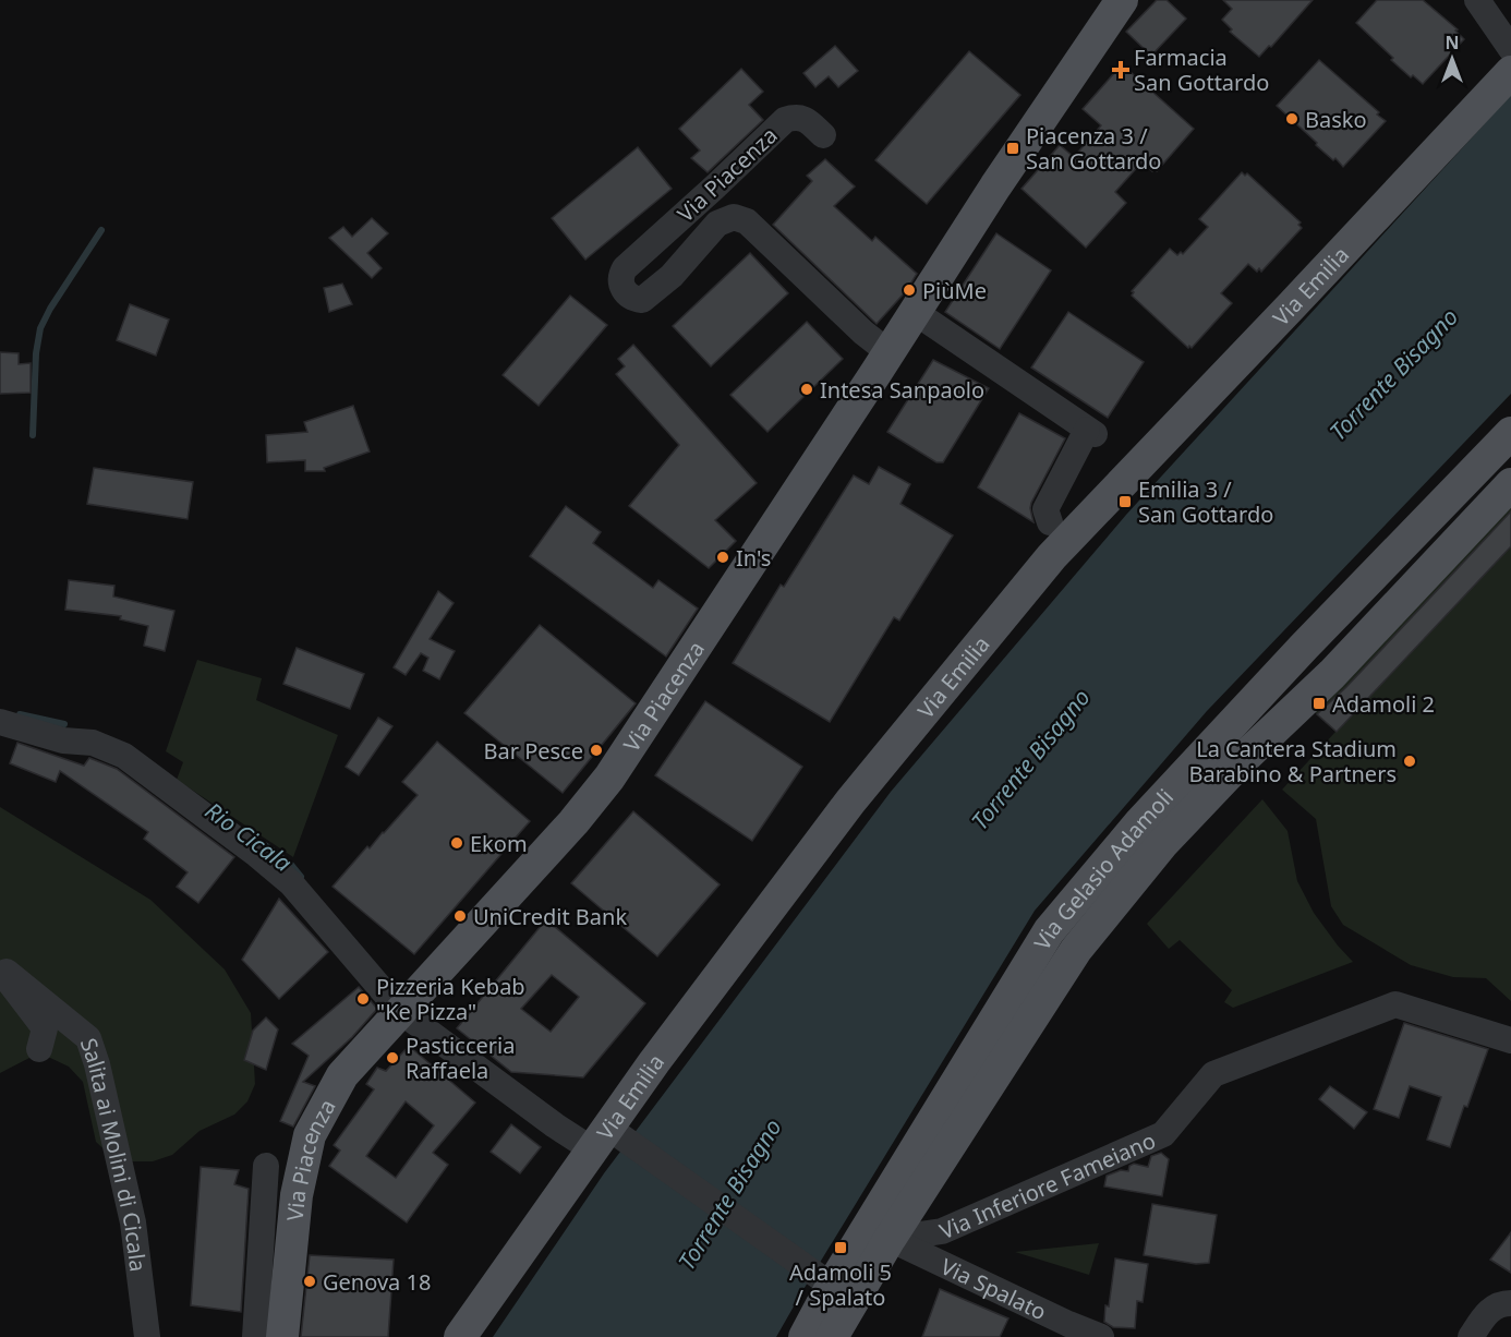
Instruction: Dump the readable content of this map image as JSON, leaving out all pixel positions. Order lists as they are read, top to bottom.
{
  "streets": {
    "main road": ["Via Piacenza", "Via Emilia", "Via Gelasio Adamoli"],
    "street": ["Salita ai Molini di Cicala", "Via Inferiore Fameiano", "Via Spalato"]
  },
  "crossings": [
    ["Via Gelasio Adamoli", "Via Inferiore Fameiano"],
    ["Via Gelasio Adamoli", "Via Spalato"],
    ["Via Inferiore Fameiano", "Via Spalato"]
  ],
  "water": ["Torrente Bisagno", "Rio Cicala"],
  "places": {
    "health": ["Farmacia San Gottardo"],
    "other": [
      "Basko",
      "PiùMe",
      "Intesa Sanpaolo",
      "In's",
      "Bar Pesce",
      "La Cantera Stadium Barabino & Partners",
      "Ekom",
      "UniCredit Bank",
      "Pizzeria Kebab \"Ke Pizza\"",
      "Pasticceria Raffaela",
      "Genova 18"
    ],
    "transit": [
      "Piacenza 3 / San Gottardo",
      "Emilia 3 / San Gottardo",
      "Adamoli 2",
      "Adamoli 5 / Spalato"
    ]
  },
  "north": "top"
}
